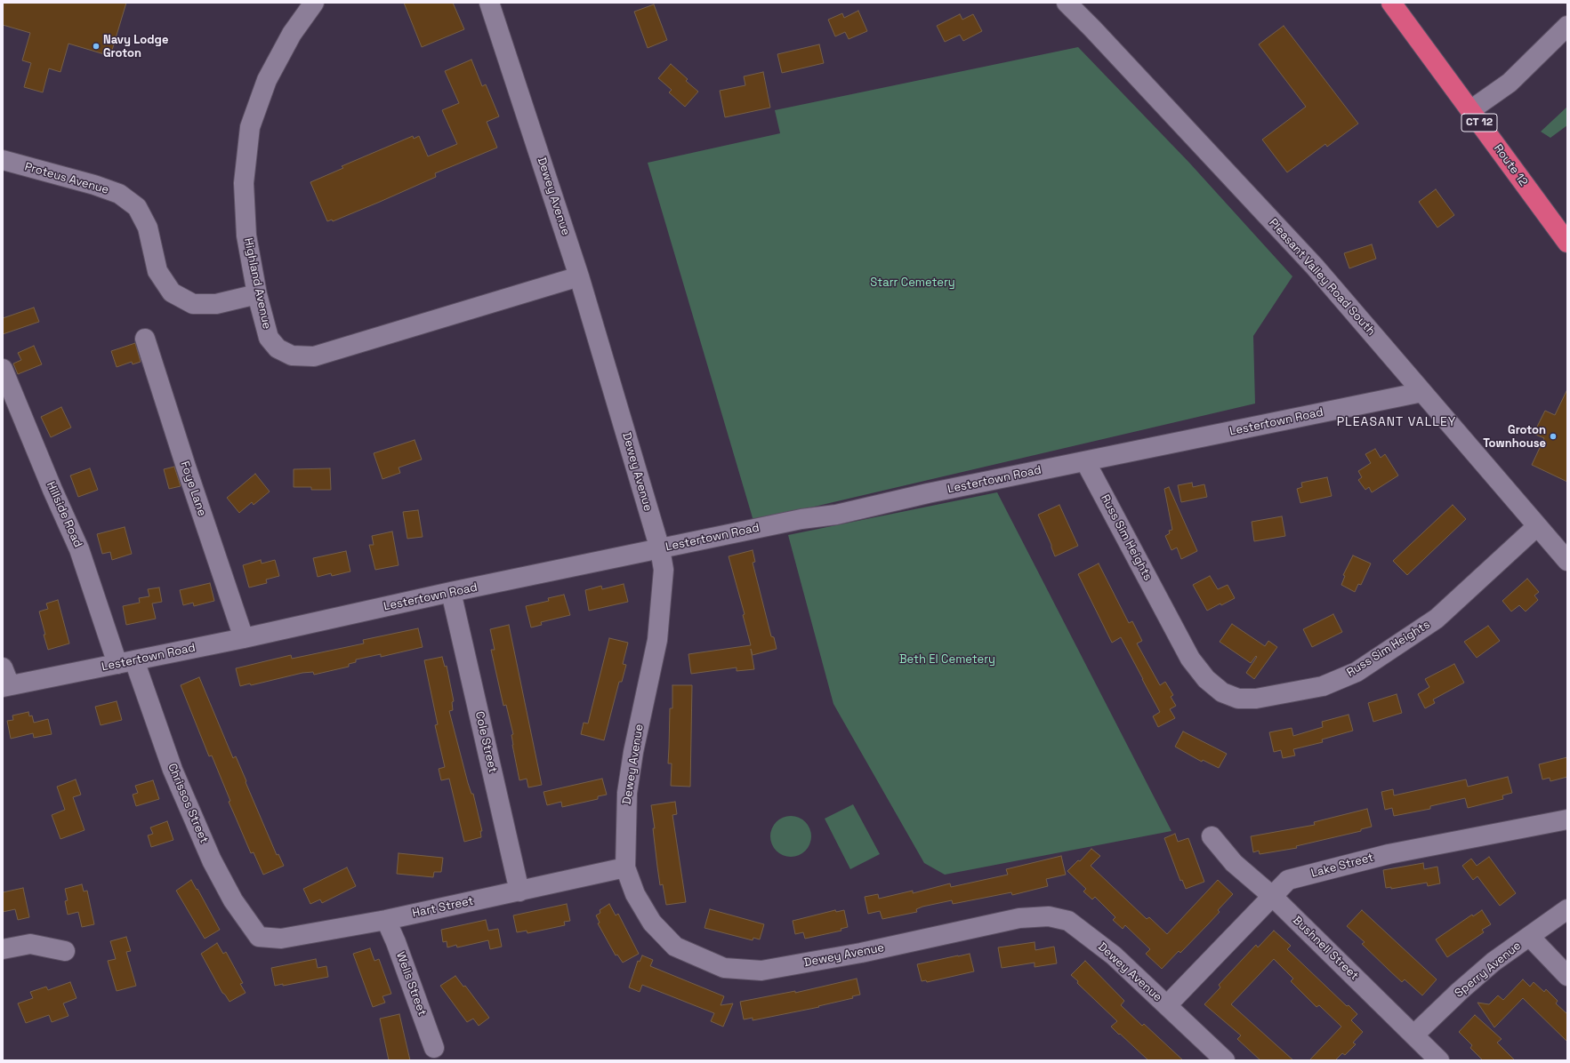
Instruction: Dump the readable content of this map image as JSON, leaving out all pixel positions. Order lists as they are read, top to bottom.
{
  "streets": {
    "highway": ["CT 12", "Route 12"],
    "street": [
      "Proteus Avenue",
      "Dewey Avenue",
      "Pleasant Valley Road South",
      "Highland Avenue",
      "Lestertown Road",
      "Foye Lane",
      "Hillside Road",
      "Russ Sim Heights",
      "Cole Street",
      "Chrissos Street",
      "Lake Street",
      "Hart Street",
      "Bushnell Street",
      "Sperry Avenue",
      "Wells Street"
    ]
  },
  "crossings": [
    ["Proteus Avenue", "Highland Avenue"],
    ["Dewey Avenue", "Highland Avenue"],
    ["Dewey Avenue", "Lestertown Road"],
    ["Dewey Avenue", "Lake Street"],
    ["Dewey Avenue", "Hart Street"],
    ["Pleasant Valley Road South", "Lestertown Road"],
    ["Pleasant Valley Road South", "Russ Sim Heights"],
    ["Lestertown Road", "Foye Lane"],
    ["Lestertown Road", "Hillside Road"],
    ["Lestertown Road", "Russ Sim Heights"],
    ["Lestertown Road", "Cole Street"],
    ["Lestertown Road", "Chrissos Street"],
    ["Hillside Road", "Chrissos Street"],
    ["Cole Street", "Hart Street"],
    ["Chrissos Street", "Hart Street"],
    ["Lake Street", "Bushnell Street"],
    ["Hart Street", "Wells Street"],
    ["Bushnell Street", "Sperry Avenue"]
  ],
  "districts": ["PLEASANT VALLEY"],
  "parks": ["Starr Cemetery", "Beth El Cemetery"],
  "places": ["Navy Lodge Groton", "Groton Townhouse"]
}
